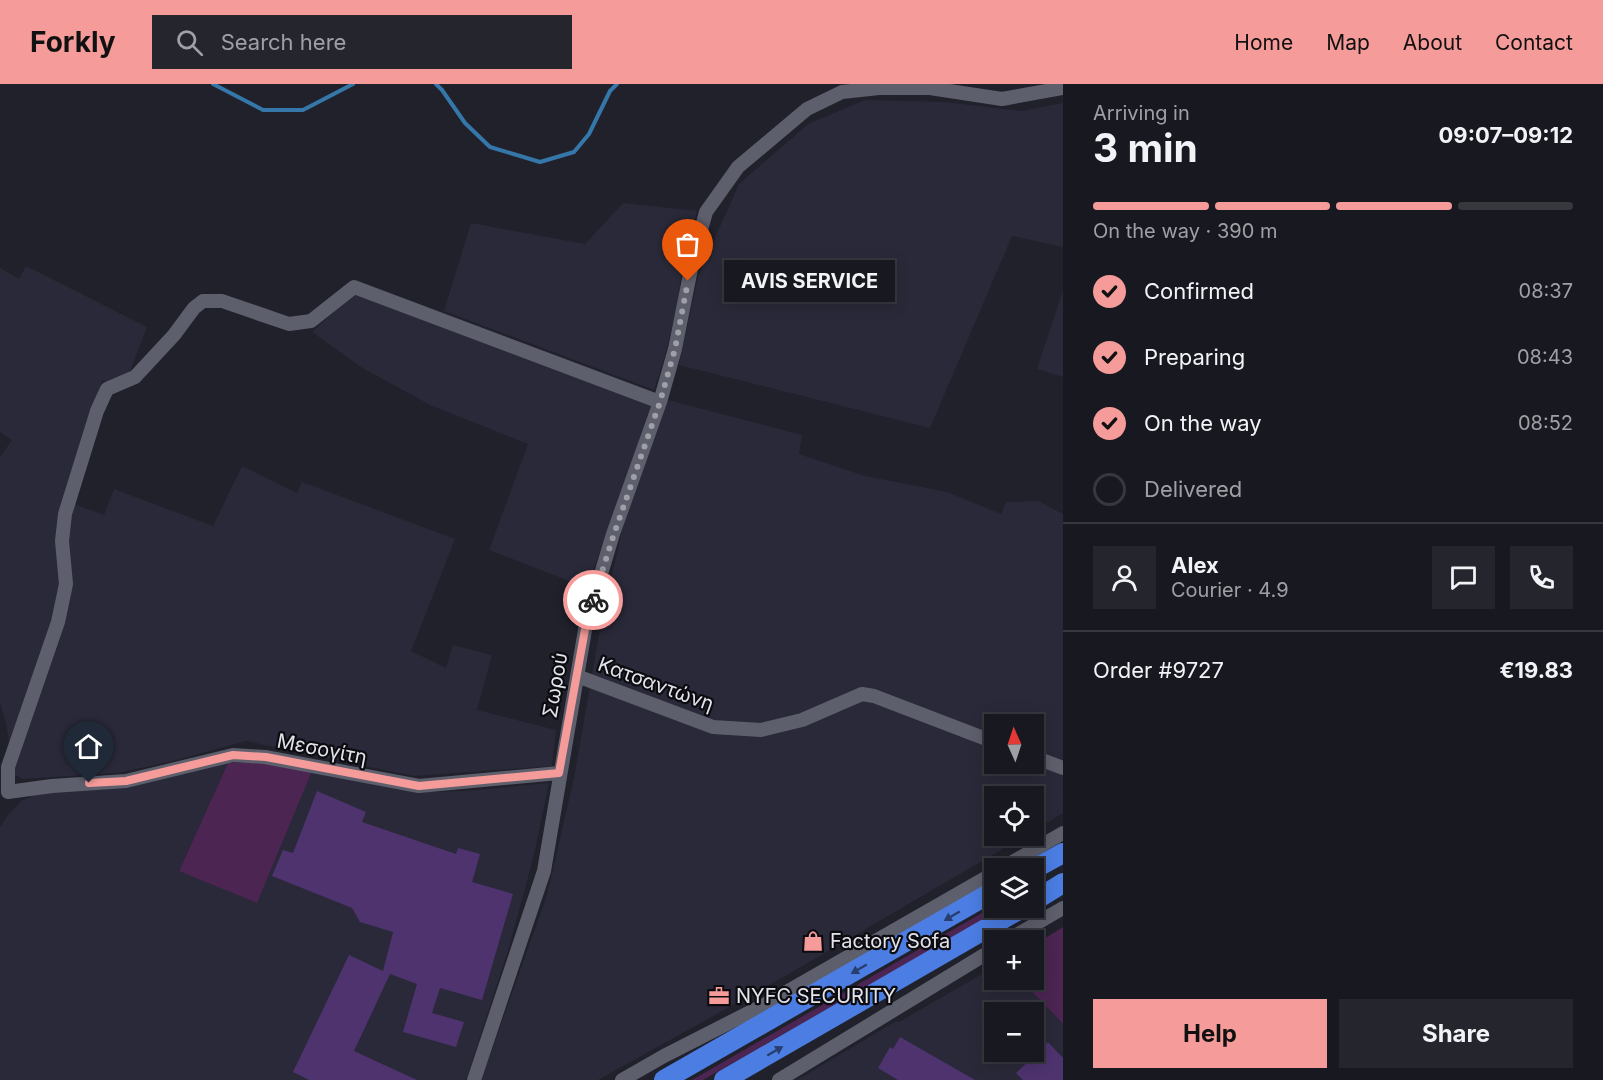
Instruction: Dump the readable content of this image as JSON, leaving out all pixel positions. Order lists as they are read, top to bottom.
{
  "streets": {
    "street": ["Κατσαντώνη", "Σωρού", "Μεσογίτη"]
  },
  "crossings": [
    ["Κατσαντώνη", "Σωρού"],
    ["Σωρού", "Μεσογίτη"]
  ],
  "places": {
    "other": ["AVIS SERVICE"],
    "shop": ["Factory Sofa"],
    "office": ["NYFC SECURITY"]
  },
  "north": "top",
  "page": {
    "header": "Forkly",
    "search": "Search here",
    "nav": [
      "Home",
      "Map",
      "About",
      "Contact"
    ],
    "heading": ["3 min", "Arriving in", "09:07–09:12"],
    "panel": [
      "Alex",
      "Courier · 4.9",
      "Order #9727",
      "€19.83"
    ],
    "bar": "On the way · 390 m",
    "list": [
      ["Confirmed", "08:37"],
      ["Preparing", "08:43"],
      ["On the way", "08:52"],
      "Delivered"
    ],
    "bubble": "AVIS SERVICE",
    "map_buttons": ["+", "−"],
    "buttons": ["Help", "Share"]
  }
}
